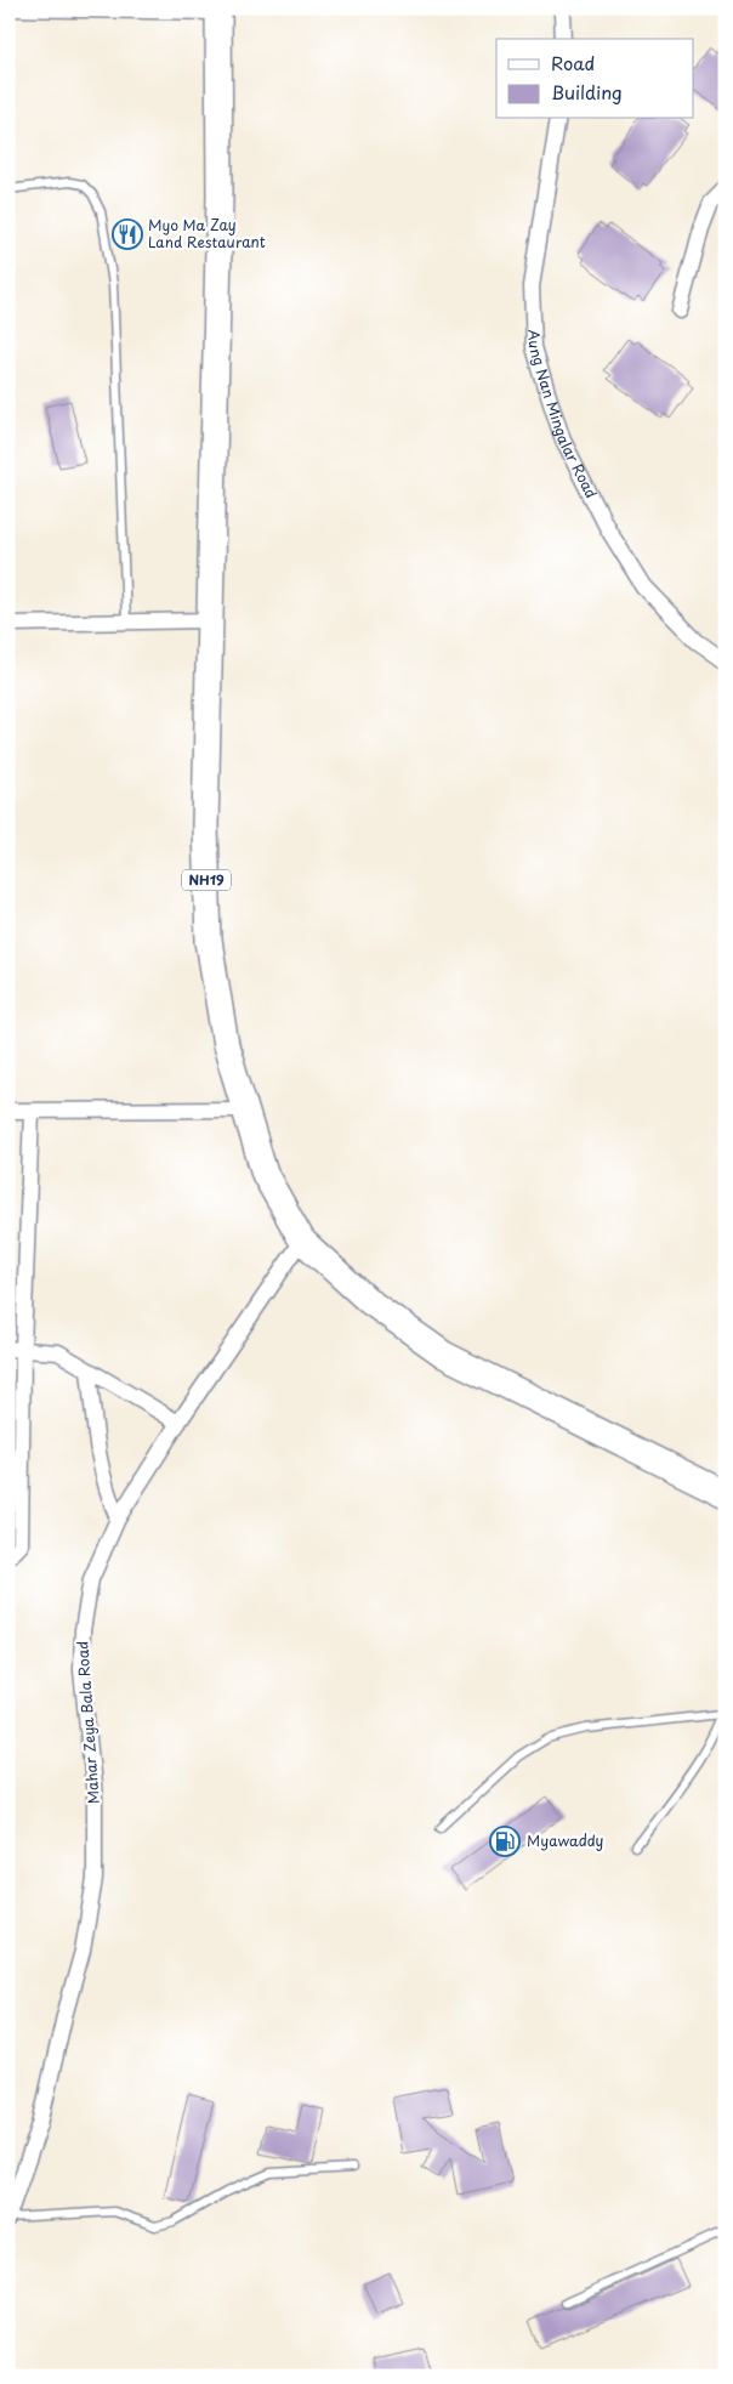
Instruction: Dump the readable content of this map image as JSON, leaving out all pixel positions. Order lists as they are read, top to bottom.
{
  "streets": {
    "highway": ["NH19"],
    "street": ["Aung Nan Mingalar Road", "Mahar Zeya Bala Road"]
  },
  "crossings": [
    ["NH19", "Mahar Zeya Bala Road"]
  ],
  "places": {
    "restaurant": ["Myo Ma Zay Land Restaurant"],
    "fuel station": ["Myawaddy"]
  },
  "legend": ["Road", "Building"]
}
